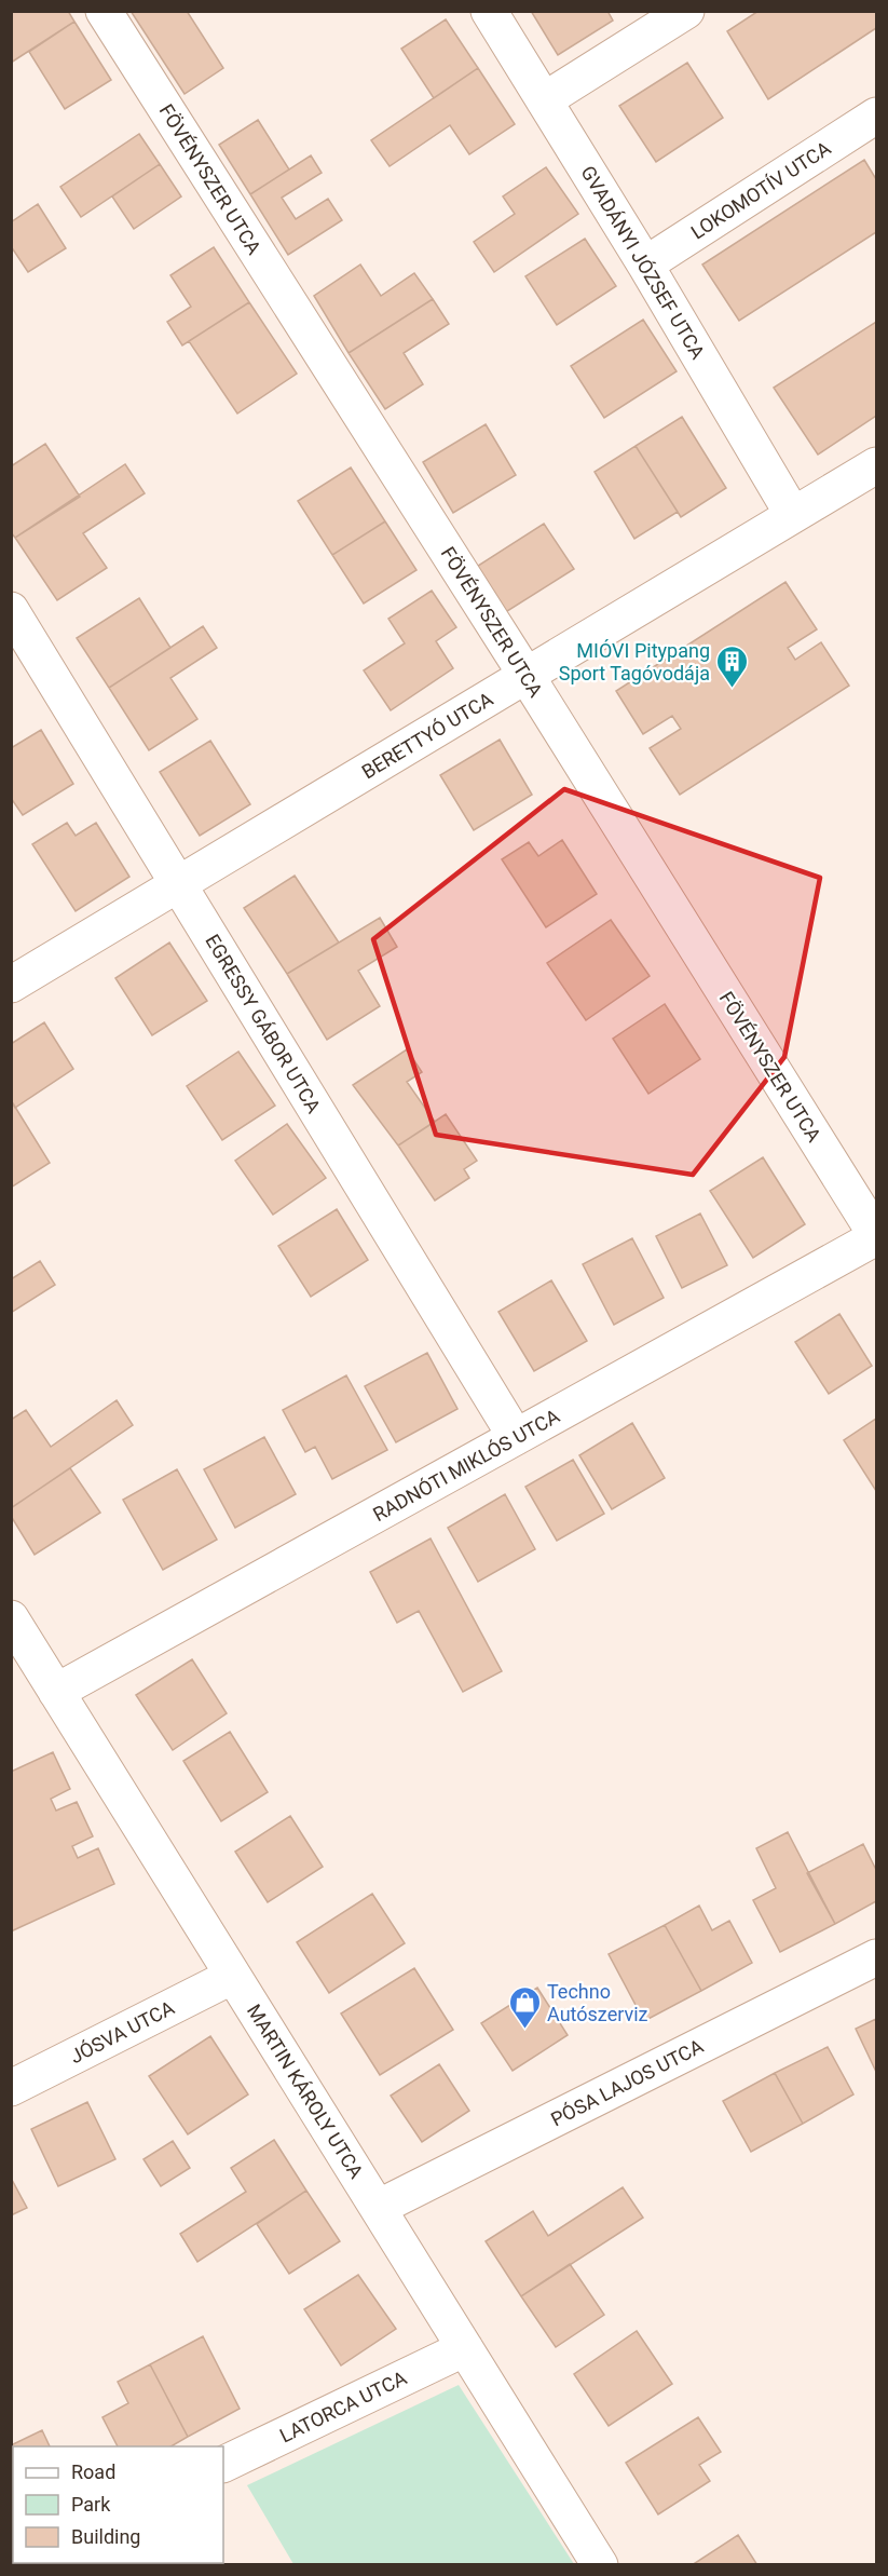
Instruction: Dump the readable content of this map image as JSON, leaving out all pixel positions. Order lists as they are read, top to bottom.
{
  "streets": {
    "street": [
      "FÖVÉNYSZER UTCA",
      "LOKOMOTÍV UTCA",
      "GVADÁNYI JÓZSEF UTCA",
      "BERETTYÓ UTCA",
      "EGRESSY GÁBOR UTCA",
      "RADNÓTI MIKLÓS UTCA",
      "JÓSVA UTCA",
      "PÓSA LAJOS UTCA",
      "MARTIN KÁROLY UTCA",
      "LATORCA UTCA"
    ]
  },
  "crossings": [
    ["FÖVÉNYSZER UTCA", "BERETTYÓ UTCA"],
    ["FÖVÉNYSZER UTCA", "RADNÓTI MIKLÓS UTCA"],
    ["LOKOMOTÍV UTCA", "GVADÁNYI JÓZSEF UTCA"],
    ["GVADÁNYI JÓZSEF UTCA", "BERETTYÓ UTCA"],
    ["BERETTYÓ UTCA", "EGRESSY GÁBOR UTCA"],
    ["EGRESSY GÁBOR UTCA", "RADNÓTI MIKLÓS UTCA"],
    ["RADNÓTI MIKLÓS UTCA", "MARTIN KÁROLY UTCA"],
    ["JÓSVA UTCA", "MARTIN KÁROLY UTCA"],
    ["PÓSA LAJOS UTCA", "MARTIN KÁROLY UTCA"],
    ["MARTIN KÁROLY UTCA", "LATORCA UTCA"]
  ],
  "places": {
    "building": ["MIÓVI Pitypang Sport Tagóvodája"],
    "shop": ["Techno Autószerviz"]
  },
  "legend": ["Road", "Park", "Building"]
}
